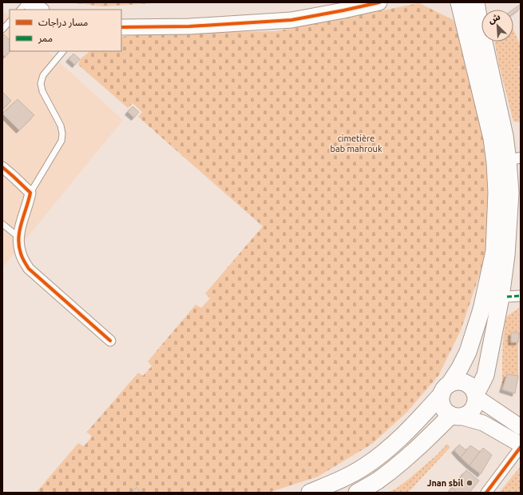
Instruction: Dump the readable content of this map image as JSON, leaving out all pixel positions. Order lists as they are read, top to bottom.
{
  "parks": ["cimetière bab mahrouk"],
  "places": ["Jnan sbil"],
  "legend": ["مسار دراجات", "ممر"],
  "north": "top left"
}
